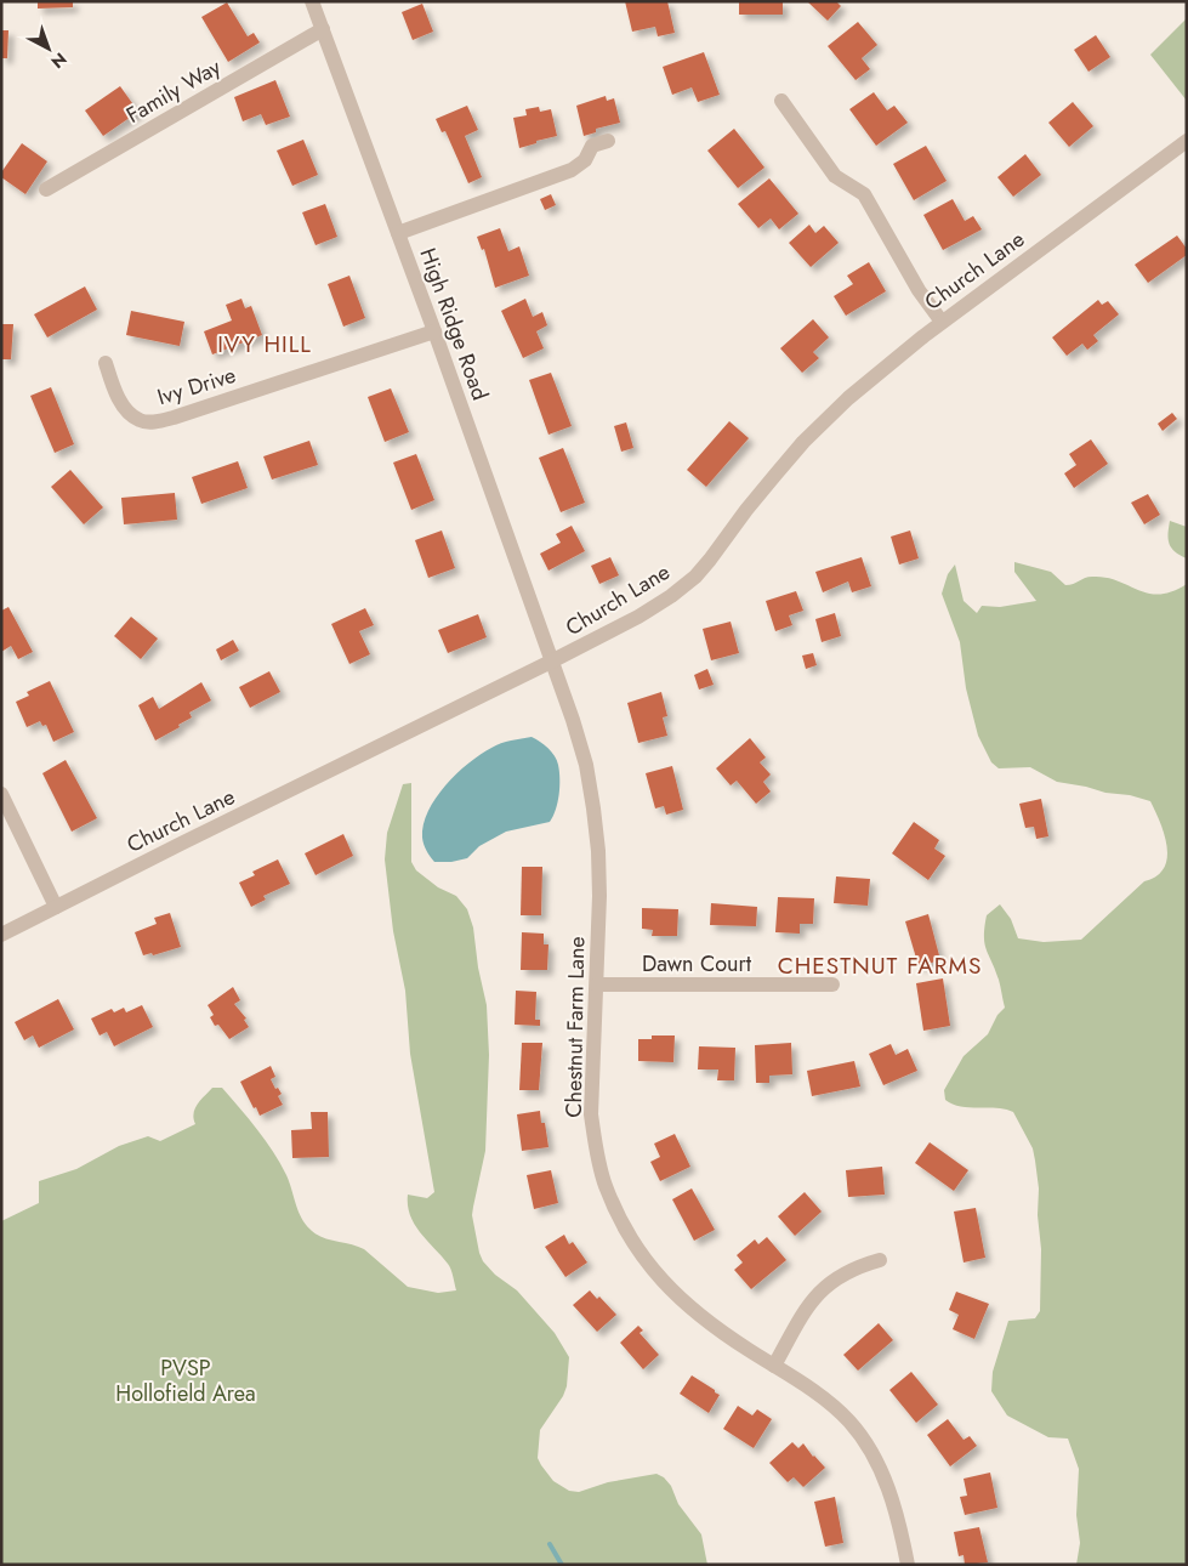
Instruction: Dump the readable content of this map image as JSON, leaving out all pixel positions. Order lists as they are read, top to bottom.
{
  "streets": {
    "street": [
      "Family Way",
      "Church Lane",
      "High Ridge Road",
      "Ivy Drive",
      "Dawn Court",
      "Chestnut Farm Lane"
    ]
  },
  "crossings": [
    ["Family Way", "High Ridge Road"],
    ["Church Lane", "High Ridge Road"],
    ["Church Lane", "Chestnut Farm Lane"],
    ["High Ridge Road", "Ivy Drive"],
    ["High Ridge Road", "Chestnut Farm Lane"],
    ["Dawn Court", "Chestnut Farm Lane"]
  ],
  "districts": ["IVY HILL", "CHESTNUT FARMS"],
  "parks": ["PVSP Hollofield Area"],
  "north": "bottom right"
}
